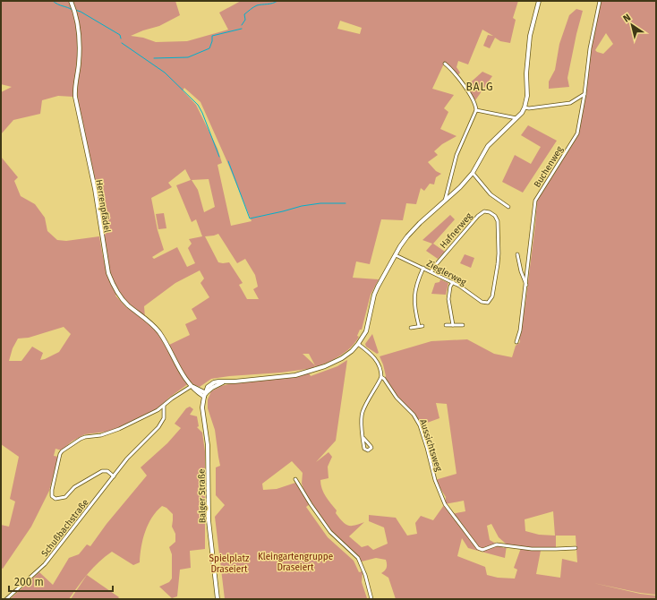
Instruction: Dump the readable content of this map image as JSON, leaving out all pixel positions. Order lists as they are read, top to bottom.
{
  "streets": {
    "street": [
      "Buchenweg",
      "Herrenpfädel",
      "Hafnerweg",
      "Zieglerweg",
      "Aussichtsweg",
      "Balger Straße",
      "Schußbachstraße"
    ]
  },
  "crossings": [
    ["Herrenpfädel", "Balger Straße"],
    ["Hafnerweg", "Zieglerweg"]
  ],
  "districts": ["BALG"],
  "parks": ["Kleingartengruppe Draseiert", "Spielplatz Draseiert"],
  "scale_bar": "200 m",
  "north": "top left"
}
